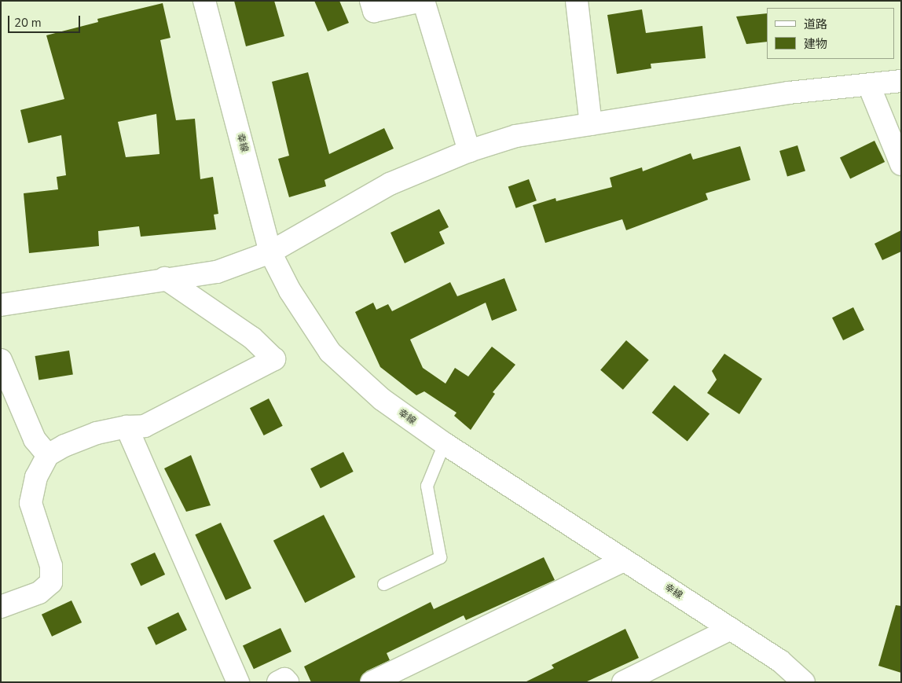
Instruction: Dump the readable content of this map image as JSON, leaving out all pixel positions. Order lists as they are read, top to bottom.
{
  "streets": {
    "street": ["幸線"]
  },
  "legend": ["道路", "建物"],
  "scale_bar": "20 m"
}
